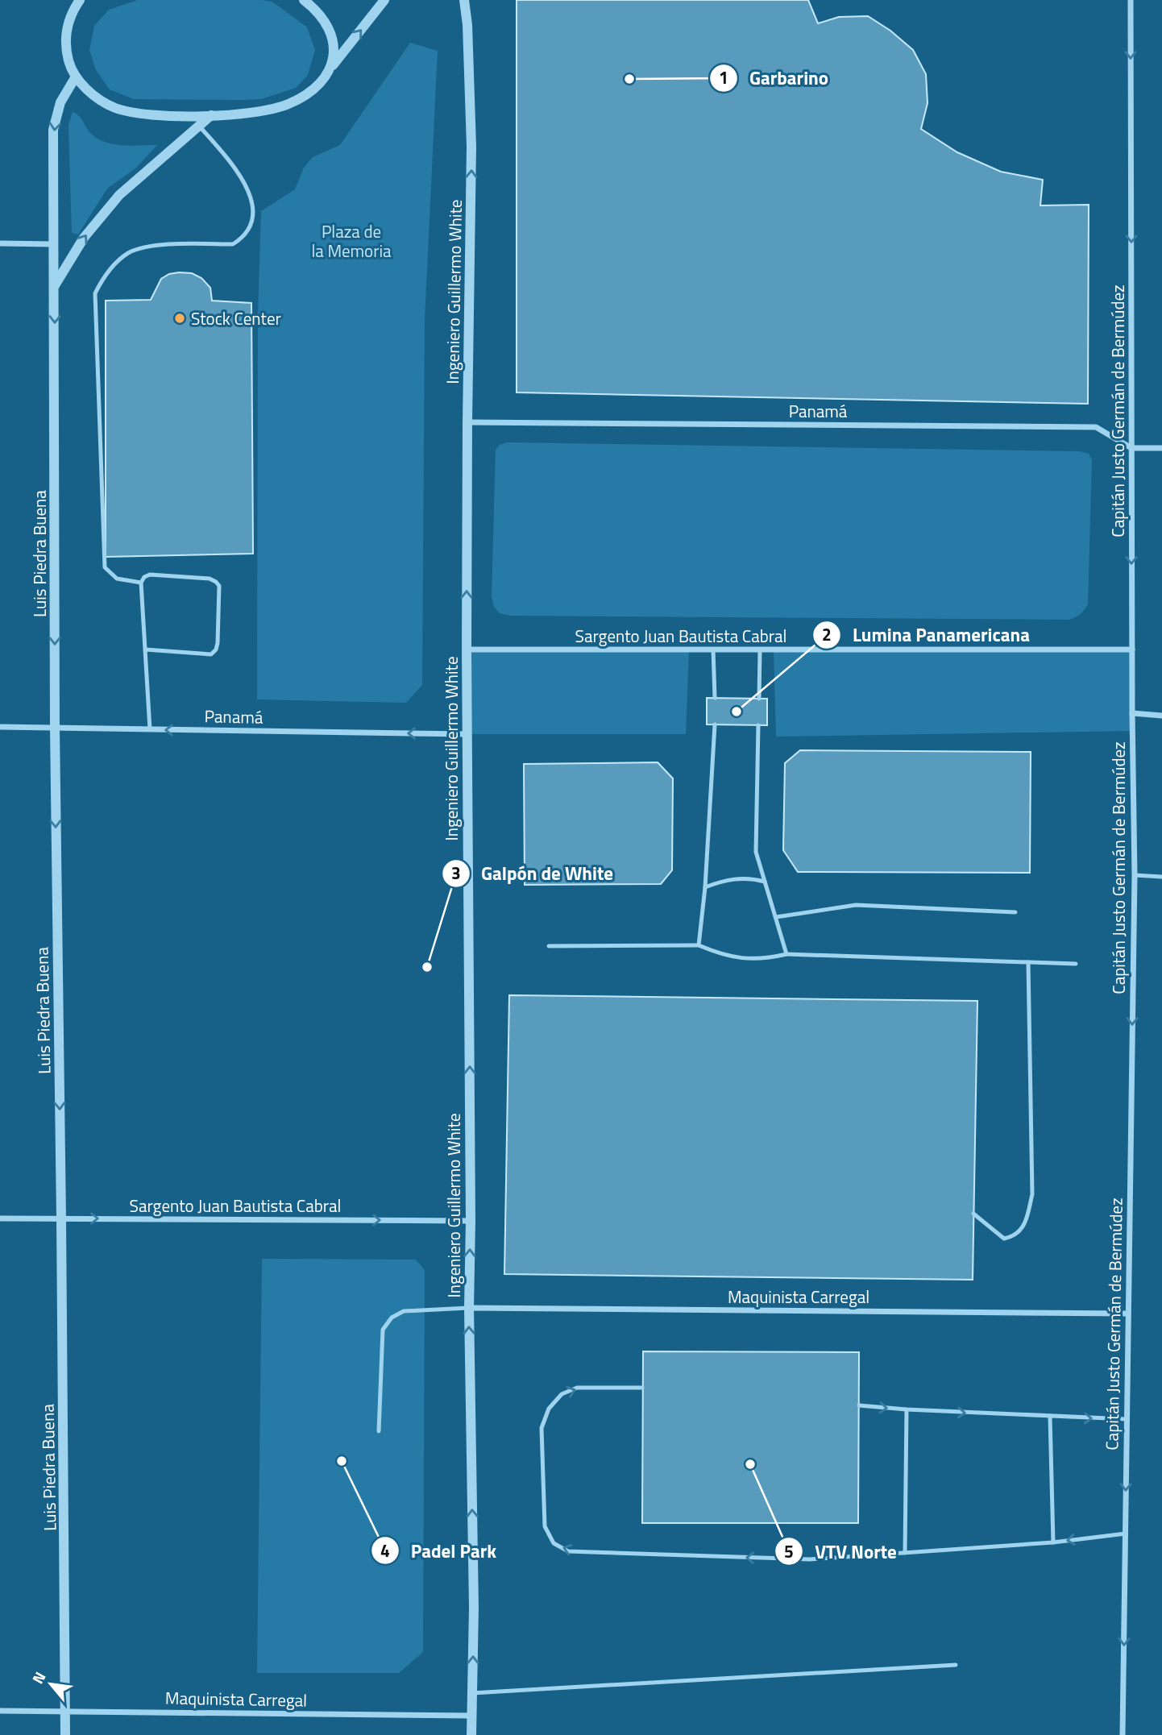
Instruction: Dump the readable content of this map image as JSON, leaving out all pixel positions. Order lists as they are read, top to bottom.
{
  "streets": {
    "street": [
      "Ingeniero Guillermo White",
      "Panamá",
      "Capitán Justo Germán de Bermúdez",
      "Luis Piedra Buena",
      "Sargento Juan Bautista Cabral",
      "Maquinista Carregal"
    ]
  },
  "crossings": [
    ["Ingeniero Guillermo White", "Panamá"],
    ["Ingeniero Guillermo White", "Sargento Juan Bautista Cabral"],
    ["Ingeniero Guillermo White", "Maquinista Carregal"],
    ["Panamá", "Capitán Justo Germán de Bermúdez"],
    ["Panamá", "Luis Piedra Buena"],
    ["Capitán Justo Germán de Bermúdez", "Sargento Juan Bautista Cabral"],
    ["Capitán Justo Germán de Bermúdez", "Maquinista Carregal"],
    ["Luis Piedra Buena", "Sargento Juan Bautista Cabral"],
    ["Luis Piedra Buena", "Maquinista Carregal"]
  ],
  "one_way": [
    "Ingeniero Guillermo White",
    "Capitán Justo Germán de Bermúdez",
    "Luis Piedra Buena",
    "Sargento Juan Bautista Cabral"
  ],
  "parks": ["Plaza de la Memoria"],
  "places": [
    "Garbarino",
    "Stock Center",
    "Lumina Panamericana",
    "Galpón de White",
    "Padel Park",
    "VTV Norte"
  ],
  "north": "top left"
}
